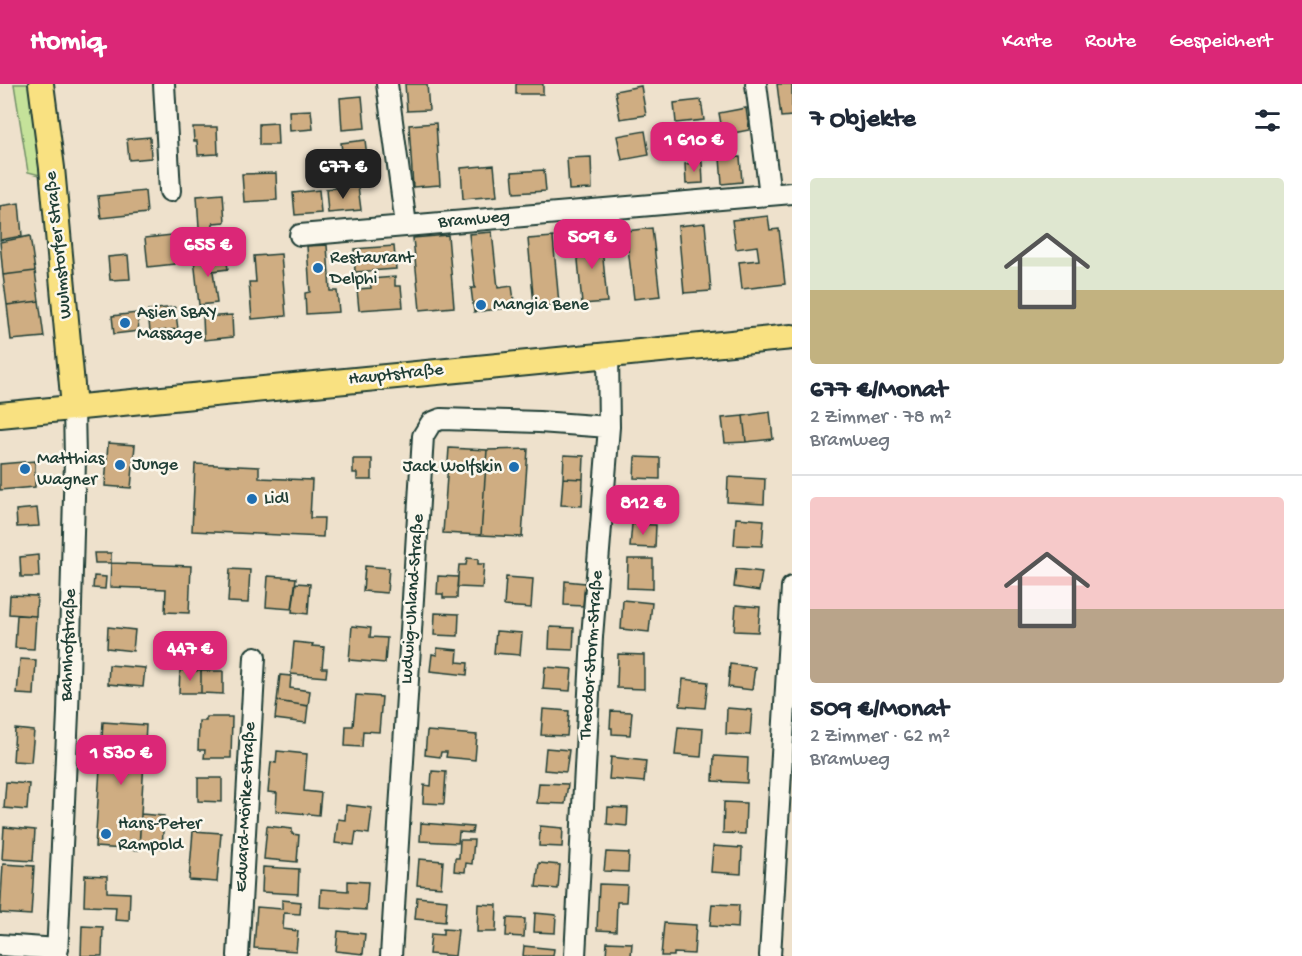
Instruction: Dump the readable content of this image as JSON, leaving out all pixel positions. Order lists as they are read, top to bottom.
{
  "streets": {
    "main road": ["Wulmstorfer Straße", "Hauptstraße"],
    "street": [
      "Bramweg",
      "Ludwig-Uhland-Straße",
      "Bahnhofstraße",
      "Theodor-Storm-Straße",
      "Eduard-Mörike-Straße"
    ]
  },
  "crossings": [
    ["Wulmstorfer Straße", "Hauptstraße"],
    ["Wulmstorfer Straße", "Bahnhofstraße"],
    ["Hauptstraße", "Bahnhofstraße"],
    ["Hauptstraße", "Theodor-Storm-Straße"],
    ["Ludwig-Uhland-Straße", "Theodor-Storm-Straße"]
  ],
  "places": [
    "Restaurant Delphi",
    "Mangia Bene",
    "Asien SBAY Massage",
    "Junge",
    "Jack Wolfskin",
    "Matthias Wagner",
    "Lidl",
    "Hans-Peter Rampold"
  ],
  "page": {
    "header": "Homiq",
    "nav": ["Karte", "Route", "Gespeichert"],
    "heading": "7 Objekte",
    "price": [
      "1 610 €",
      "677 €",
      "509 €",
      "655 €",
      "812 €",
      "447 €",
      "1 530 €"
    ],
    "list": [
      {
        "name": "677 €/Monat",
        "note": "2 Zimmer · 78 m² · Bramweg"
      },
      {
        "name": "509 €/Monat",
        "note": "2 Zimmer · 62 m² · Bramweg"
      }
    ]
  }
}
